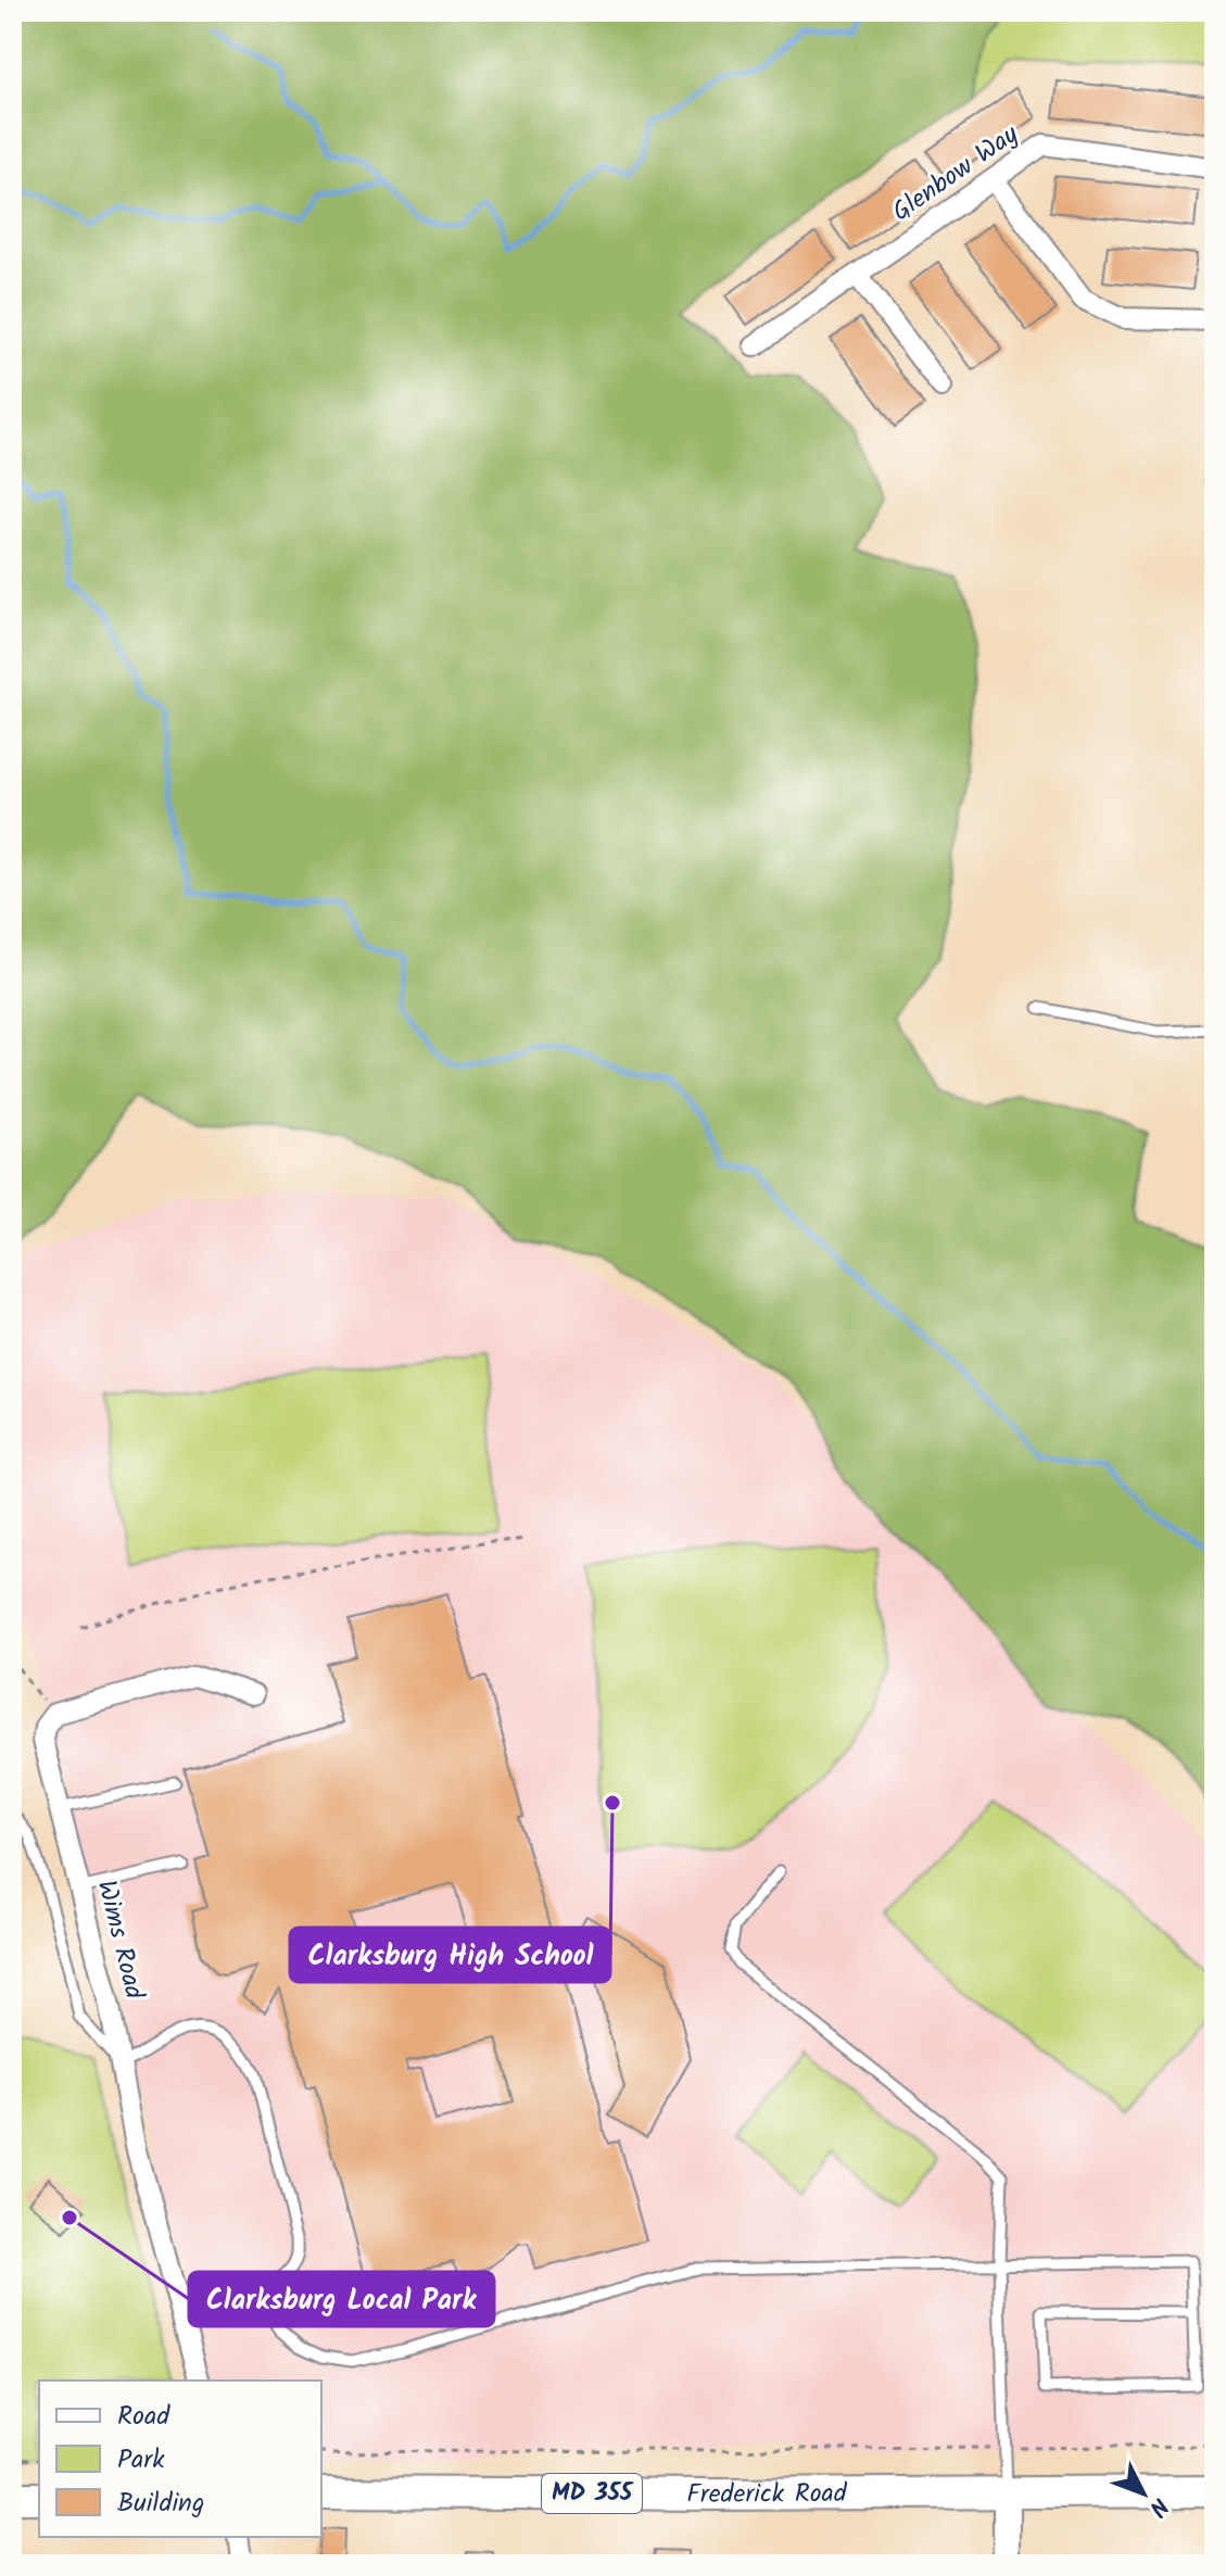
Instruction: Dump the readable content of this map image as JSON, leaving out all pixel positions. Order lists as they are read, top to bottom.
{
  "streets": {
    "main road": ["MD 355", "Frederick Road"],
    "street": ["Glenbow Way", "Wims Road"]
  },
  "places": ["Clarksburg High School", "Clarksburg Local Park"],
  "legend": ["Road", "Park", "Building"],
  "north": "bottom right"
}
